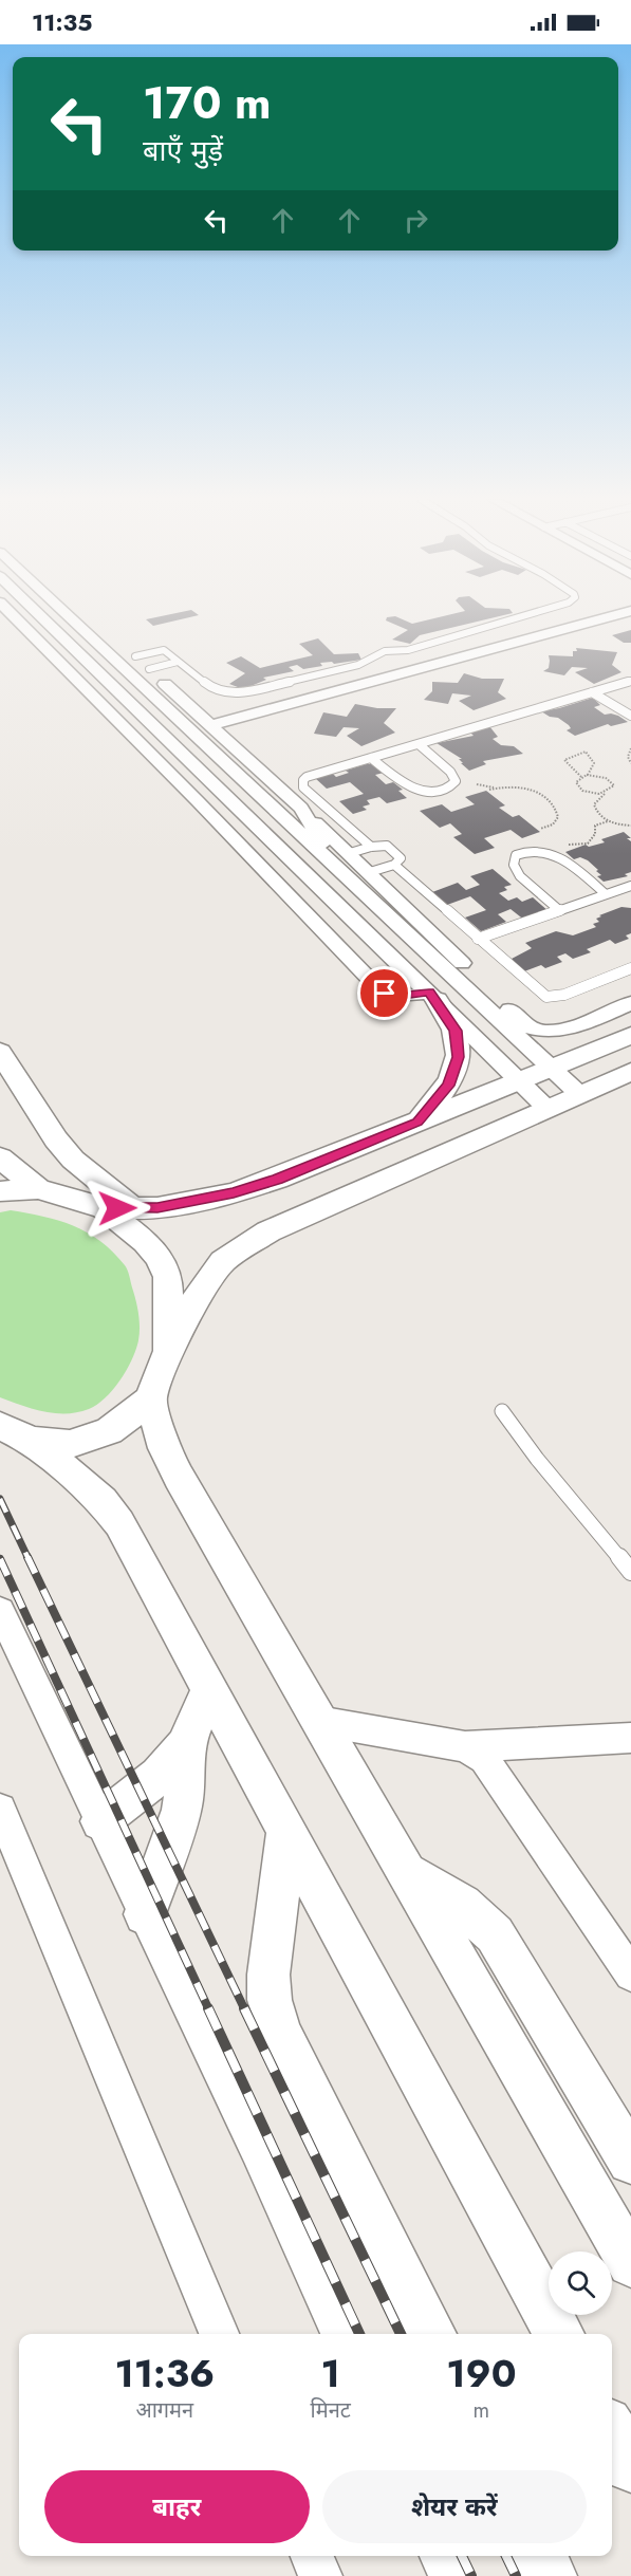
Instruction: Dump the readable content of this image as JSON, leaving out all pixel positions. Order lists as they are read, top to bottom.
{
  "page": {
    "status": "11:35",
    "turn": ["170 m", "बाएँ मुड़ें"],
    "eta": [
      "11:36",
      "आगमन",
      "1",
      "मिनट",
      "190",
      "m"
    ],
    "buttons": ["बाहर", "शेयर करें"]
  }
}
